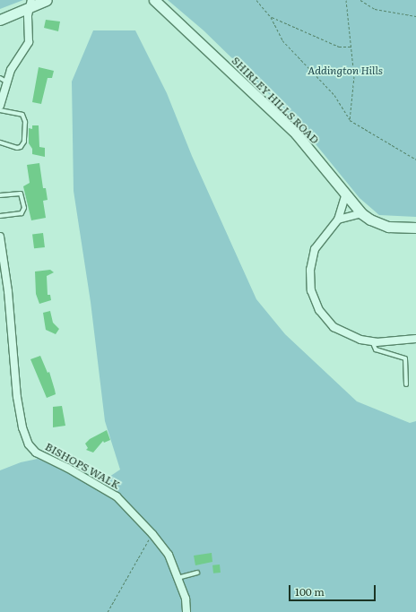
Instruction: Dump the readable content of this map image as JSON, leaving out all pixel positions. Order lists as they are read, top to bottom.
{
  "streets": {
    "street": ["SHIRLEY HILLS ROAD", "BISHOPS WALK"]
  },
  "parks": ["Addington Hills"],
  "scale_bar": "100 m"
}
